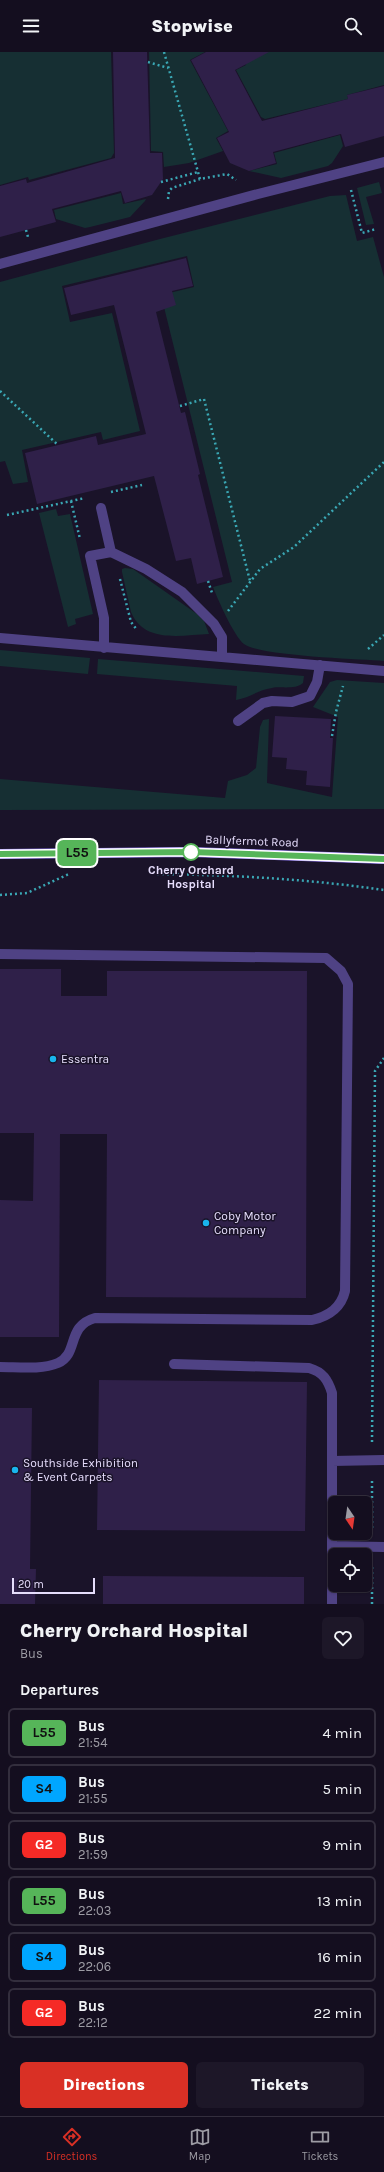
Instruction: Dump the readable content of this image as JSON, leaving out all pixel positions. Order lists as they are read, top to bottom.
{
  "streets": {
    "main road": ["Ballyfermot Road"]
  },
  "places": [
    "Cherry Orchard Hospital",
    "Essentra",
    "Coby Motor Company",
    "Southside Exhibition & Event Carpets"
  ],
  "lines": ["bus line L55"],
  "scale_bar": "20 m",
  "north": "bottom",
  "page": {
    "header": "Stopwise",
    "on_map": "L55",
    "scale": "20 m",
    "heading": [
      ["Cherry Orchard Hospital", "Bus"],
      "Departures"
    ],
    "list": [
      {
        "mark": "L55",
        "name": "Bus",
        "note": "21:54",
        "value": "4 min"
      },
      {
        "mark": "S4",
        "name": "Bus",
        "note": "21:55",
        "value": "5 min"
      },
      {
        "mark": "G2",
        "name": "Bus",
        "note": "21:59",
        "value": "9 min"
      },
      {
        "mark": "L55",
        "name": "Bus",
        "note": "22:03",
        "value": "13 min"
      },
      {
        "mark": "S4",
        "name": "Bus",
        "note": "22:06",
        "value": "16 min"
      },
      {
        "mark": "G2",
        "name": "Bus",
        "note": "22:12",
        "value": "22 min"
      }
    ],
    "buttons": ["Directions", "Tickets"],
    "tabs": ["Directions", "Map", "Tickets"]
  }
}
